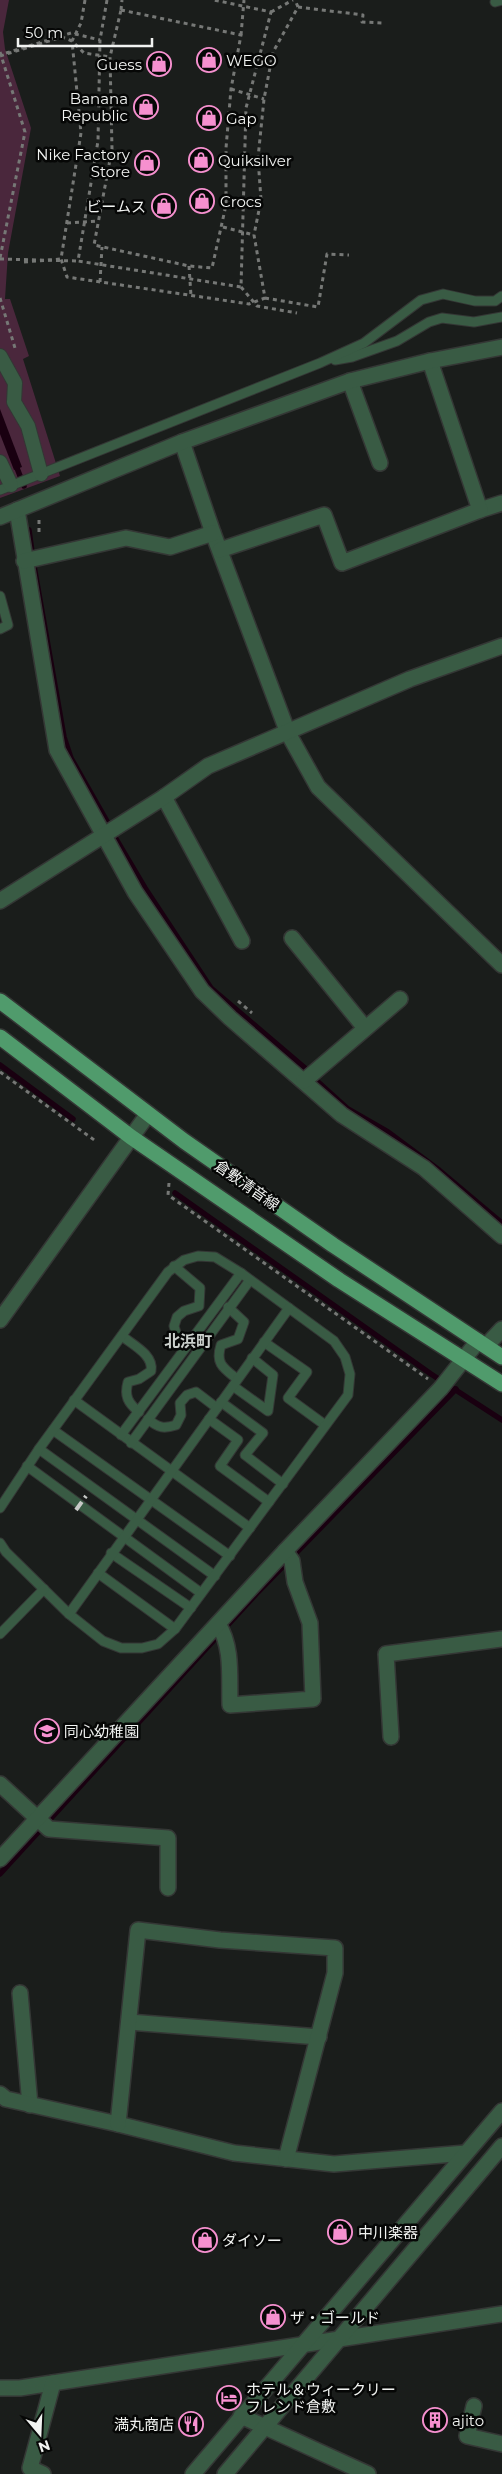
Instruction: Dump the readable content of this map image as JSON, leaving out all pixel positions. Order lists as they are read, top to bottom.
{
  "streets": {
    "main road": ["倉敷清音線"]
  },
  "districts": ["北浜町"],
  "places": {
    "shop": [
      "WEGO",
      "Guess",
      "Banana Republic",
      "Gap",
      "Quiksilver",
      "Nike Factory Store",
      "Crocs",
      "ビームス",
      "中川楽器",
      "ダイソー",
      "ザ・ゴールド"
    ],
    "school or university": ["同心幼稚園"],
    "hotel": ["ホテル＆ウィークリー フレンド倉敷"],
    "building": ["ajito"],
    "restaurant": ["満丸商店"]
  },
  "scale_bar": "50 m",
  "north": "bottom"
}
